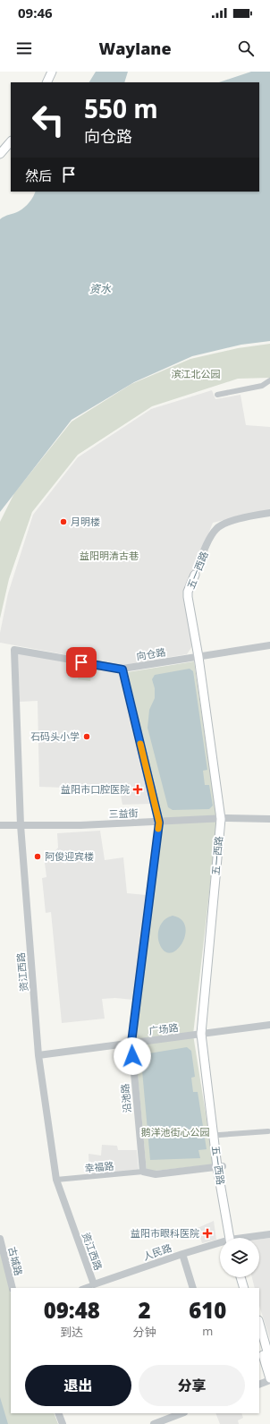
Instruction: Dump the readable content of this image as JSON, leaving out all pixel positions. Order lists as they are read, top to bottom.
{
  "streets": {
    "main road": ["五一西路"],
    "street": [
      "向仓路",
      "三益街",
      "资江西路",
      "广场路",
      "沿池路",
      "幸福路",
      "人民路",
      "古城路"
    ]
  },
  "crossings": [
    ["五一西路", "向仓路"],
    ["五一西路", "三益街"],
    ["五一西路", "广场路"],
    ["向仓路", "资江西路"],
    ["向仓路", "沿池路"],
    ["三益街", "资江西路"],
    ["三益街", "沿池路"],
    ["资江西路", "广场路"],
    ["资江西路", "幸福路"],
    ["资江西路", "人民路"],
    ["广场路", "沿池路"],
    ["沿池路", "幸福路"]
  ],
  "water": ["资水"],
  "parks": ["滨江北公园", "益阳明清古巷", "鹅洋池街心公园"],
  "places": {
    "other": ["月明楼", "石码头小学", "阿俊迎宾楼"],
    "health": ["益阳市口腔医院", "益阳市眼科医院"]
  },
  "page": {
    "status": "09:46",
    "header": "Waylane",
    "turn": ["550 m", "向仓路"],
    "then": "然后",
    "eta": [
      "09:48",
      "到达",
      "2",
      "分钟",
      "610",
      "m"
    ],
    "buttons": ["退出", "分享"]
  }
}
